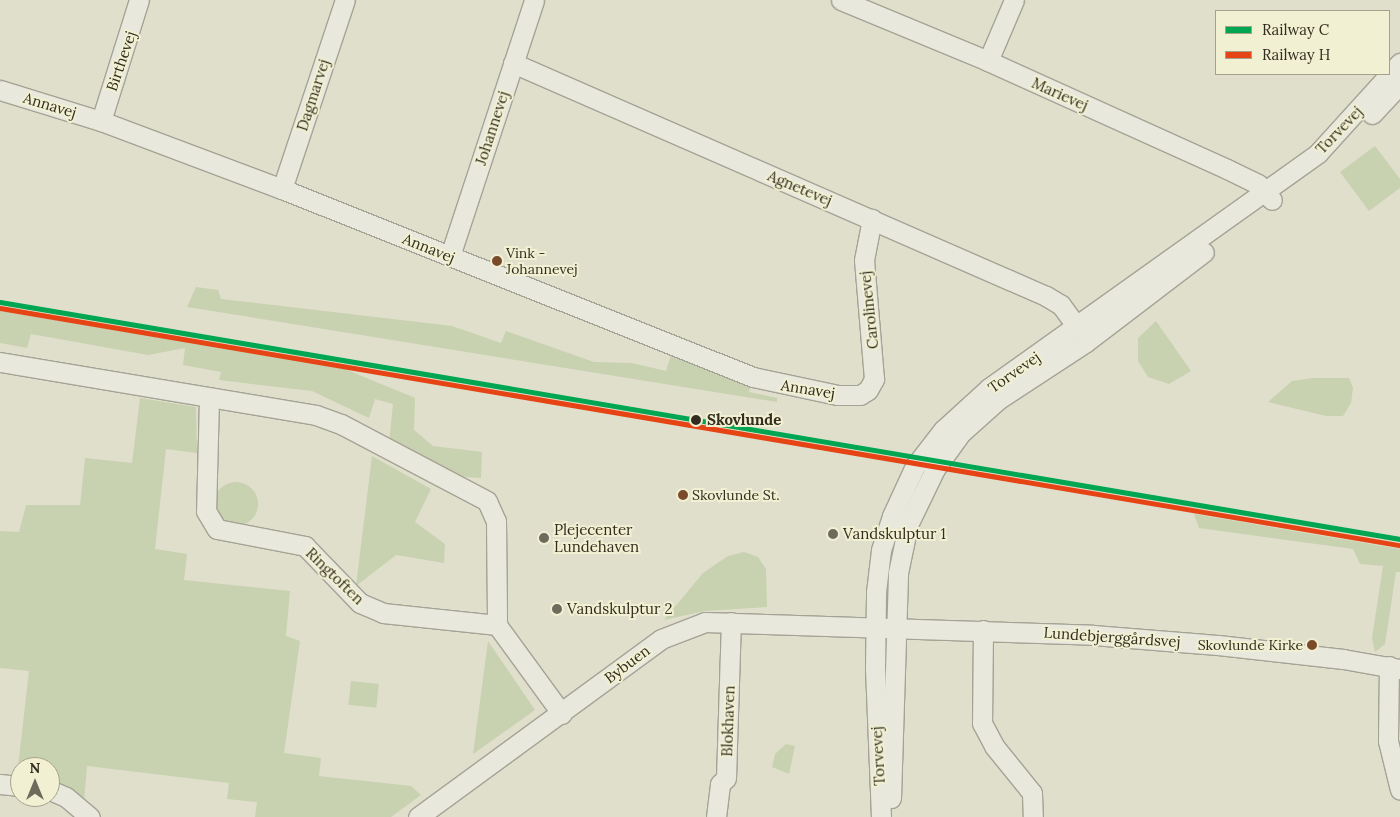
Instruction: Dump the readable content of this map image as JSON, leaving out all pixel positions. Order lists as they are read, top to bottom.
{
  "streets": {
    "street": [
      "Birthevej",
      "Marievej",
      "Dagmarvej",
      "Annavej",
      "Johannevej",
      "Torvevej",
      "Agnetevej",
      "Carolinevej",
      "Ringtoften",
      "Lundebjerggårdsvej",
      "Bybuen",
      "Blokhaven"
    ]
  },
  "crossings": [
    ["Birthevej", "Annavej"],
    ["Marievej", "Torvevej"],
    ["Dagmarvej", "Annavej"],
    ["Annavej", "Johannevej"],
    ["Annavej", "Carolinevej"],
    ["Johannevej", "Agnetevej"],
    ["Torvevej", "Agnetevej"],
    ["Torvevej", "Lundebjerggårdsvej"],
    ["Torvevej", "Bybuen"],
    ["Agnetevej", "Carolinevej"],
    ["Lundebjerggårdsvej", "Bybuen"],
    ["Bybuen", "Blokhaven"]
  ],
  "places": [
    "Vink - Johannevej",
    "Skovlunde",
    "Skovlunde St.",
    "Vandskulptur 1",
    "Plejecenter Lundehaven",
    "Vandskulptur 2",
    "Skovlunde Kirke"
  ],
  "lines": ["rail line C", "rail line H"],
  "legend": ["Railway C", "Railway H"],
  "north": "top"
}
